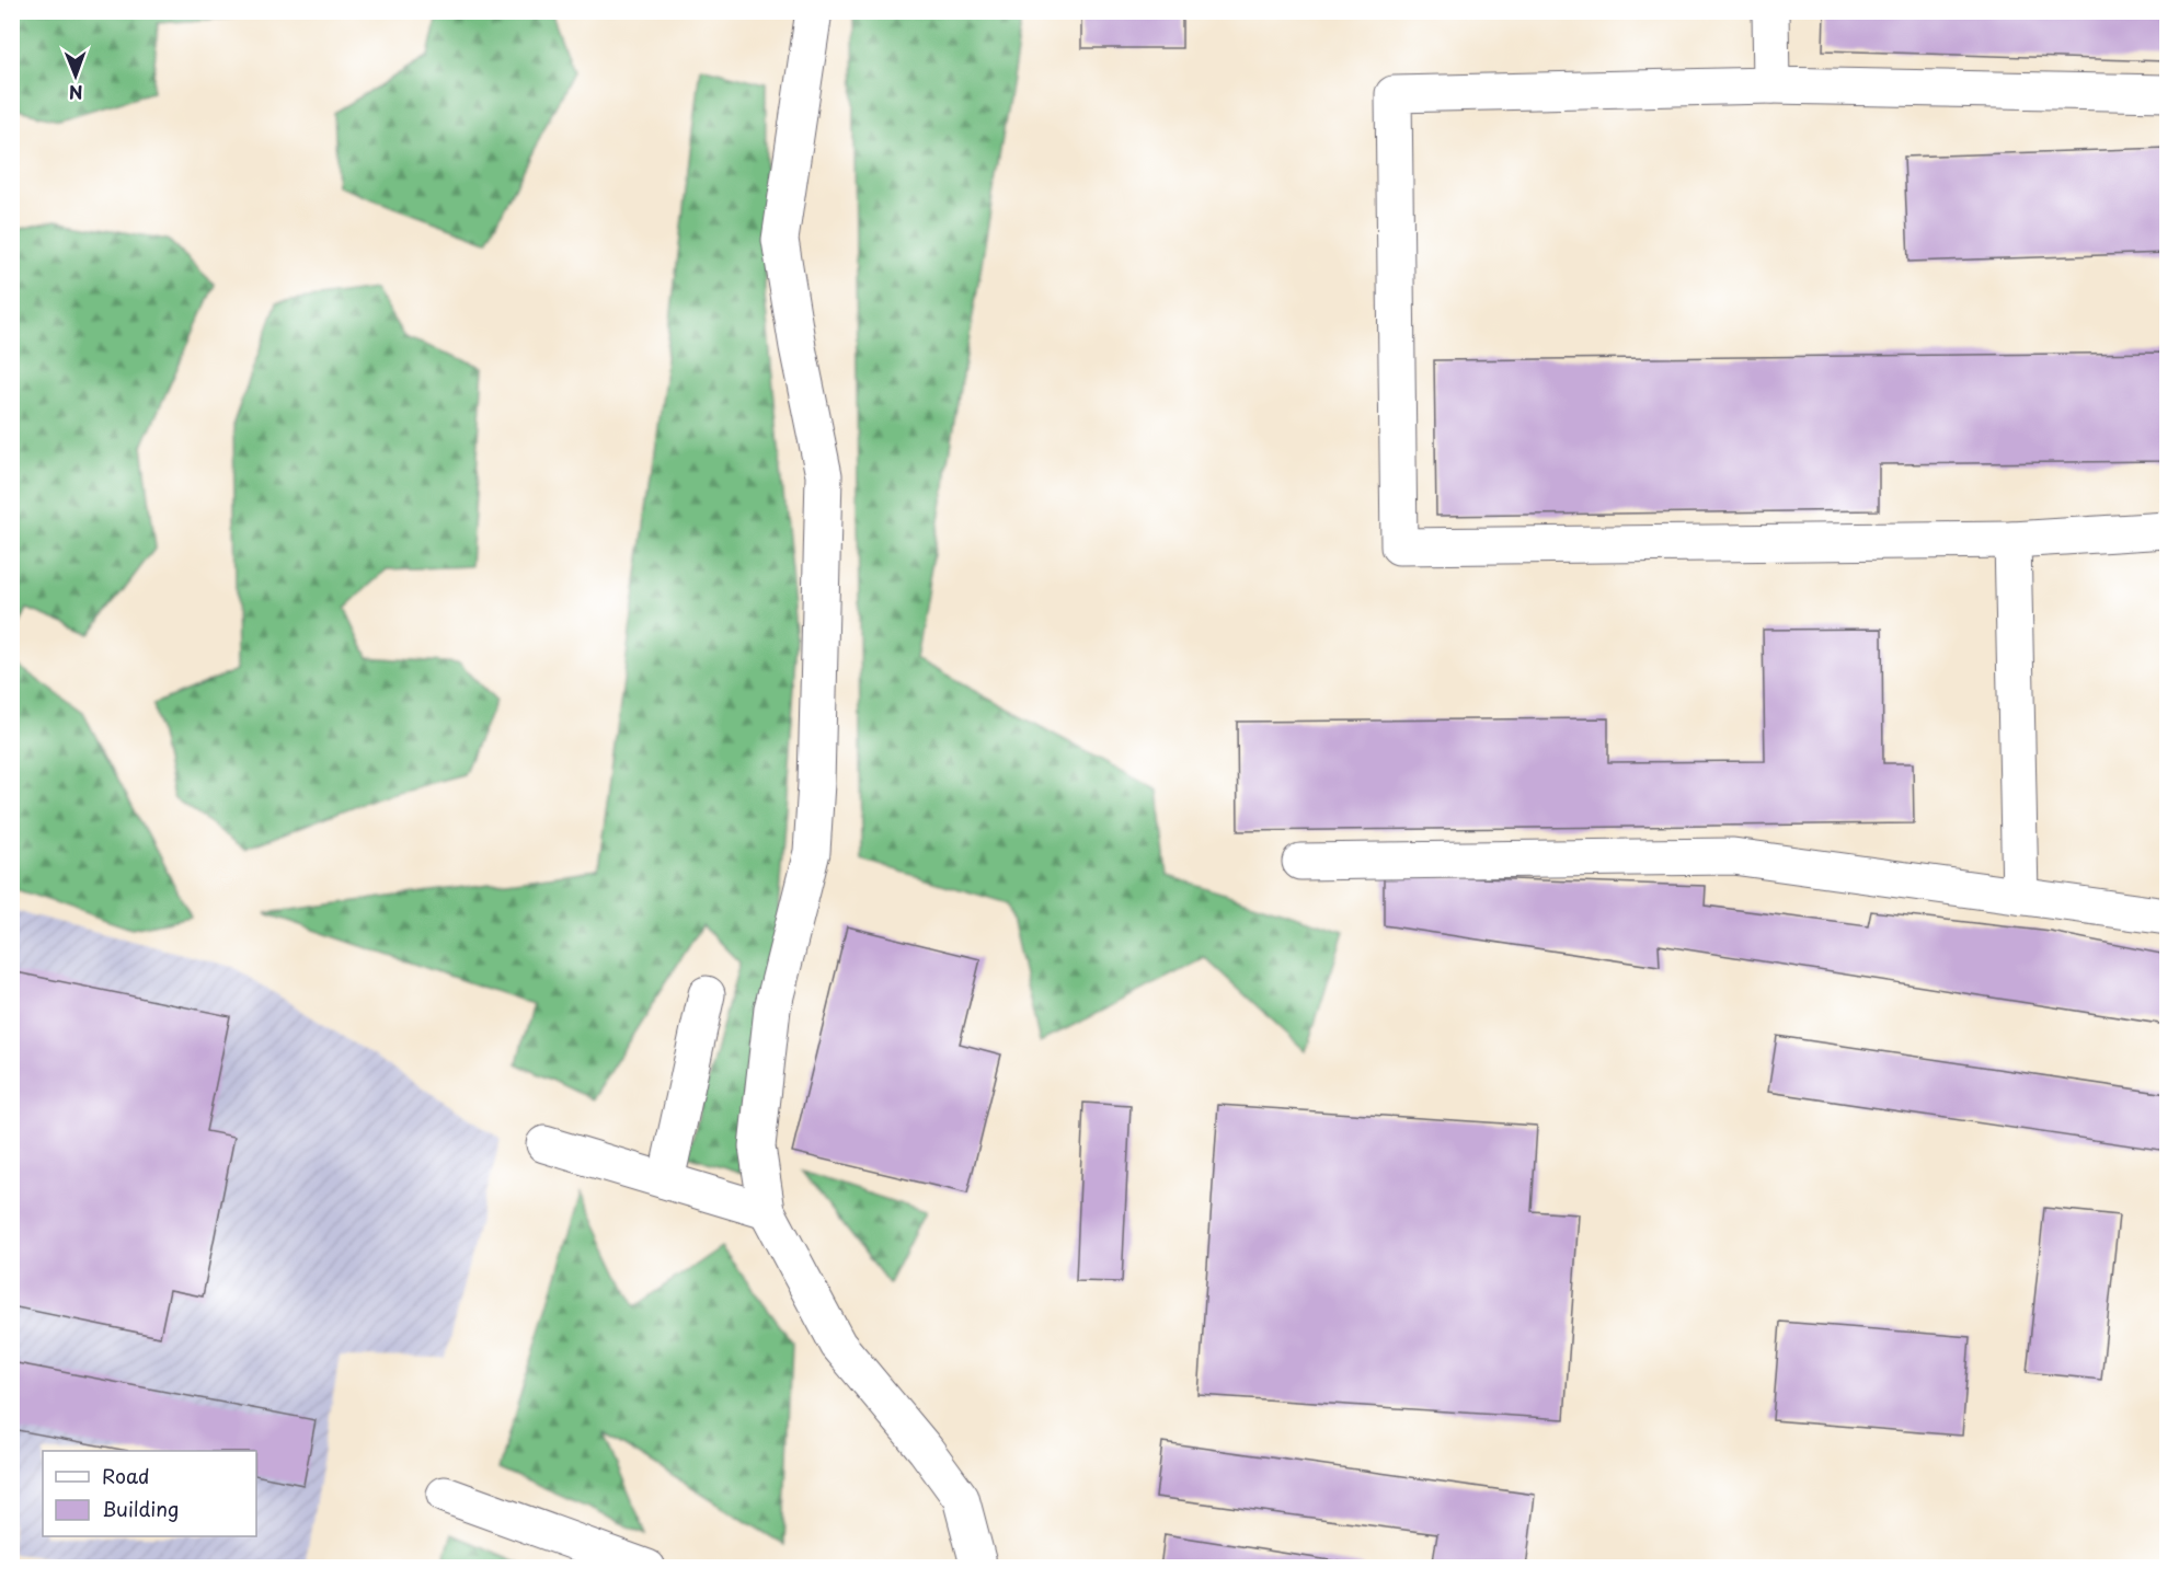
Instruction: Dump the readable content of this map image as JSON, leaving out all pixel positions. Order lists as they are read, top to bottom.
{
  "legend": ["Road", "Building"],
  "north": "bottom"
}
